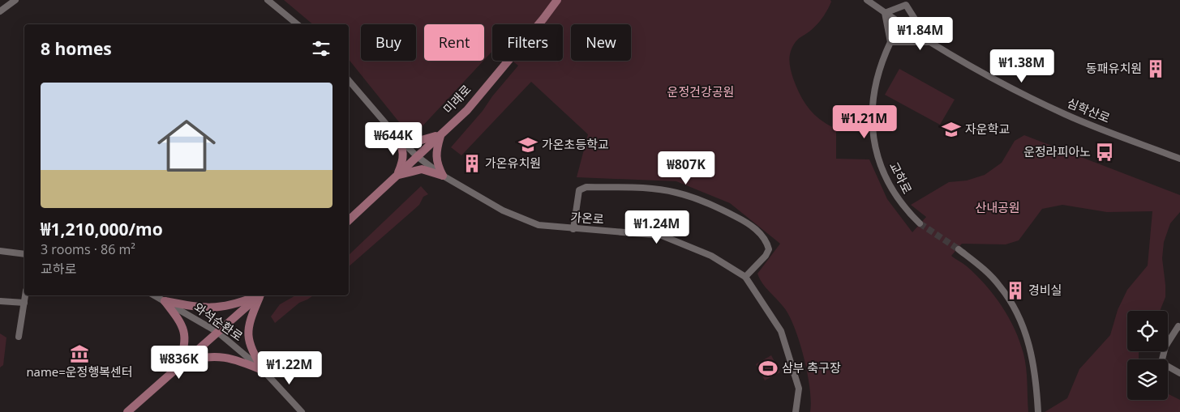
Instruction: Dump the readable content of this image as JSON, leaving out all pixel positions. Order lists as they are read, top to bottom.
{
  "streets": {
    "main road": ["미래로"],
    "street": [
      "심학산로",
      "교하로",
      "가온로",
      "와석순환로"
    ]
  },
  "crossings": [
    ["미래로", "가온로"]
  ],
  "parks": ["운정건강공원", "산내공원"],
  "places": {
    "building": ["동패유치원", "가온유치원", "경비실"],
    "school or university": ["자운학교", "가온초등학교"],
    "bus stop": ["운정라피아노"],
    "museum": ["name=운정행복센터"],
    "sports": ["삼부 축구장"]
  },
  "page": {
    "price": [
      "₩1.84M",
      "₩1.38M",
      "₩1.21M",
      "₩644K",
      "₩807K",
      "₩1.24M",
      "₩836K",
      "₩1.22M"
    ],
    "chip": [
      "Buy",
      "Rent",
      "Filters",
      "New"
    ],
    "heading": "8 homes",
    "list": [
      {
        "name": "₩1,210,000/mo",
        "note": "3 rooms · 86 m² · 교하로"
      }
    ]
  }
}
